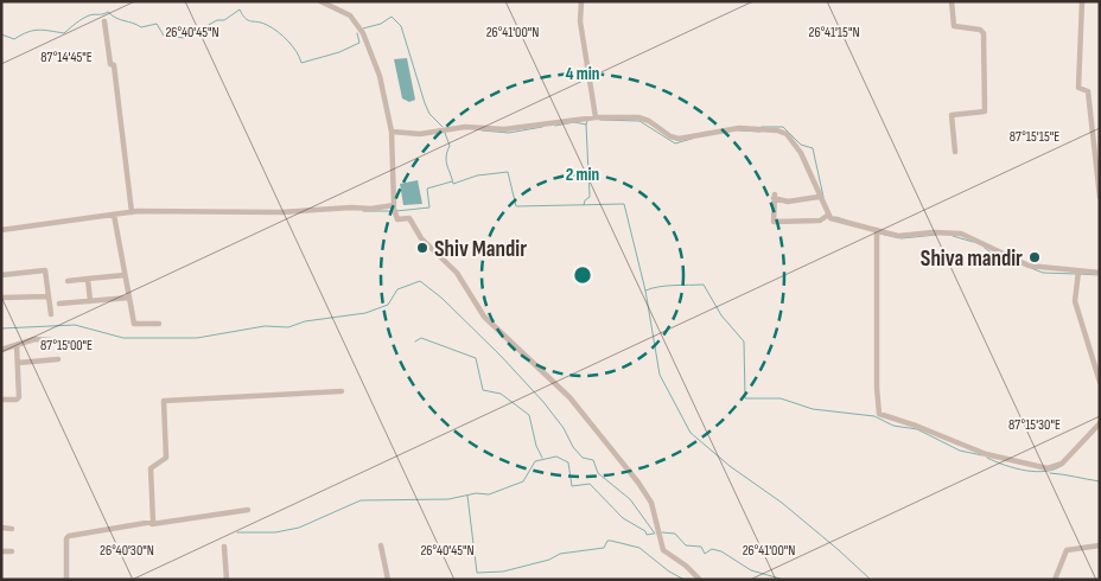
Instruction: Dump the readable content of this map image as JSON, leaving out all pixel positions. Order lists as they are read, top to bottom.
{
  "places": ["Shiv Mandir", "Shiva mandir"],
  "coordinates": [
    "26°40'45\"N",
    "26°41'00\"N",
    "26°41'15\"N",
    "87°14'45\"E",
    "87°15'15\"E",
    "87°15'00\"E",
    "87°15'30\"E",
    "26°40'30\"N"
  ],
  "rings": ["4 min", "2 min"]
}
